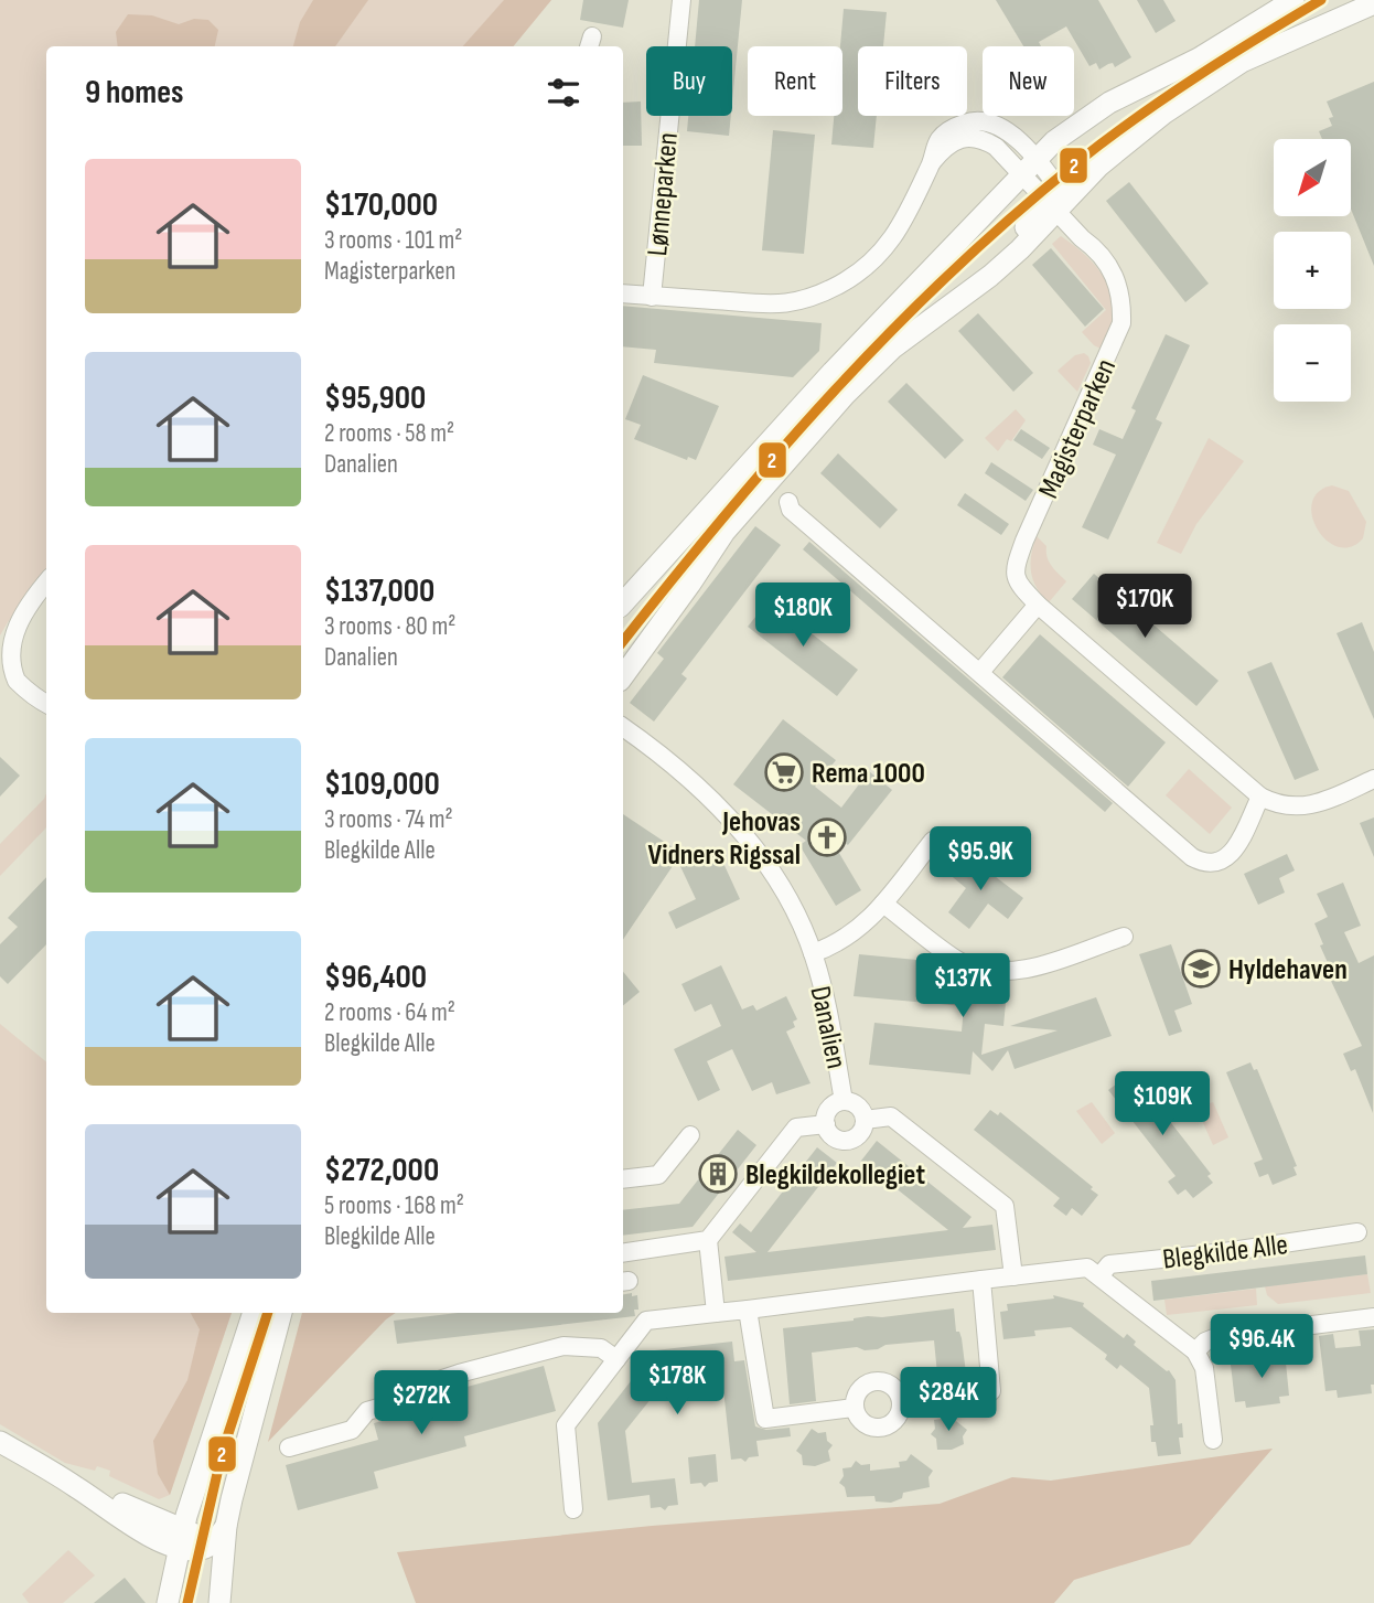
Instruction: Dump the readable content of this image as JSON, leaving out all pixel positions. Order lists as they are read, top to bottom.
{
  "streets": {
    "street": [
      "Lønneparken",
      "Magisterparken",
      "Danalien",
      "Blegkilde Alle"
    ]
  },
  "crossings": [
    ["Lønneparken", "Magisterparken"]
  ],
  "places": {
    "supermarket": ["Rema 1000"],
    "church": ["Jehovas Vidners Rigssal"],
    "school or university": ["Hyldehaven"],
    "building": ["Blegkildekollegiet"]
  },
  "lines": ["transit line 2"],
  "north": "bottom left",
  "page": {
    "chip": [
      "Buy",
      "Rent",
      "Filters",
      "New"
    ],
    "heading": "9 homes",
    "map_buttons": ["+", "−"],
    "list": [
      {
        "name": "$170,000",
        "note": "3 rooms · 101 m² · Magisterparken"
      },
      {
        "name": "$95,900",
        "note": "2 rooms · 58 m² · Danalien"
      },
      {
        "name": "$137,000",
        "note": "3 rooms · 80 m² · Danalien"
      },
      {
        "name": "$109,000",
        "note": "3 rooms · 74 m² · Blegkilde Alle"
      },
      {
        "name": "$96,400",
        "note": "2 rooms · 64 m² · Blegkilde Alle"
      },
      {
        "name": "$272,000",
        "note": "5 rooms · 168 m² · Blegkilde Alle"
      }
    ],
    "price": [
      "$170K",
      "$180K",
      "$95.9K",
      "$137K",
      "$109K",
      "$96.4K",
      "$178K",
      "$284K",
      "$272K"
    ]
  }
}
